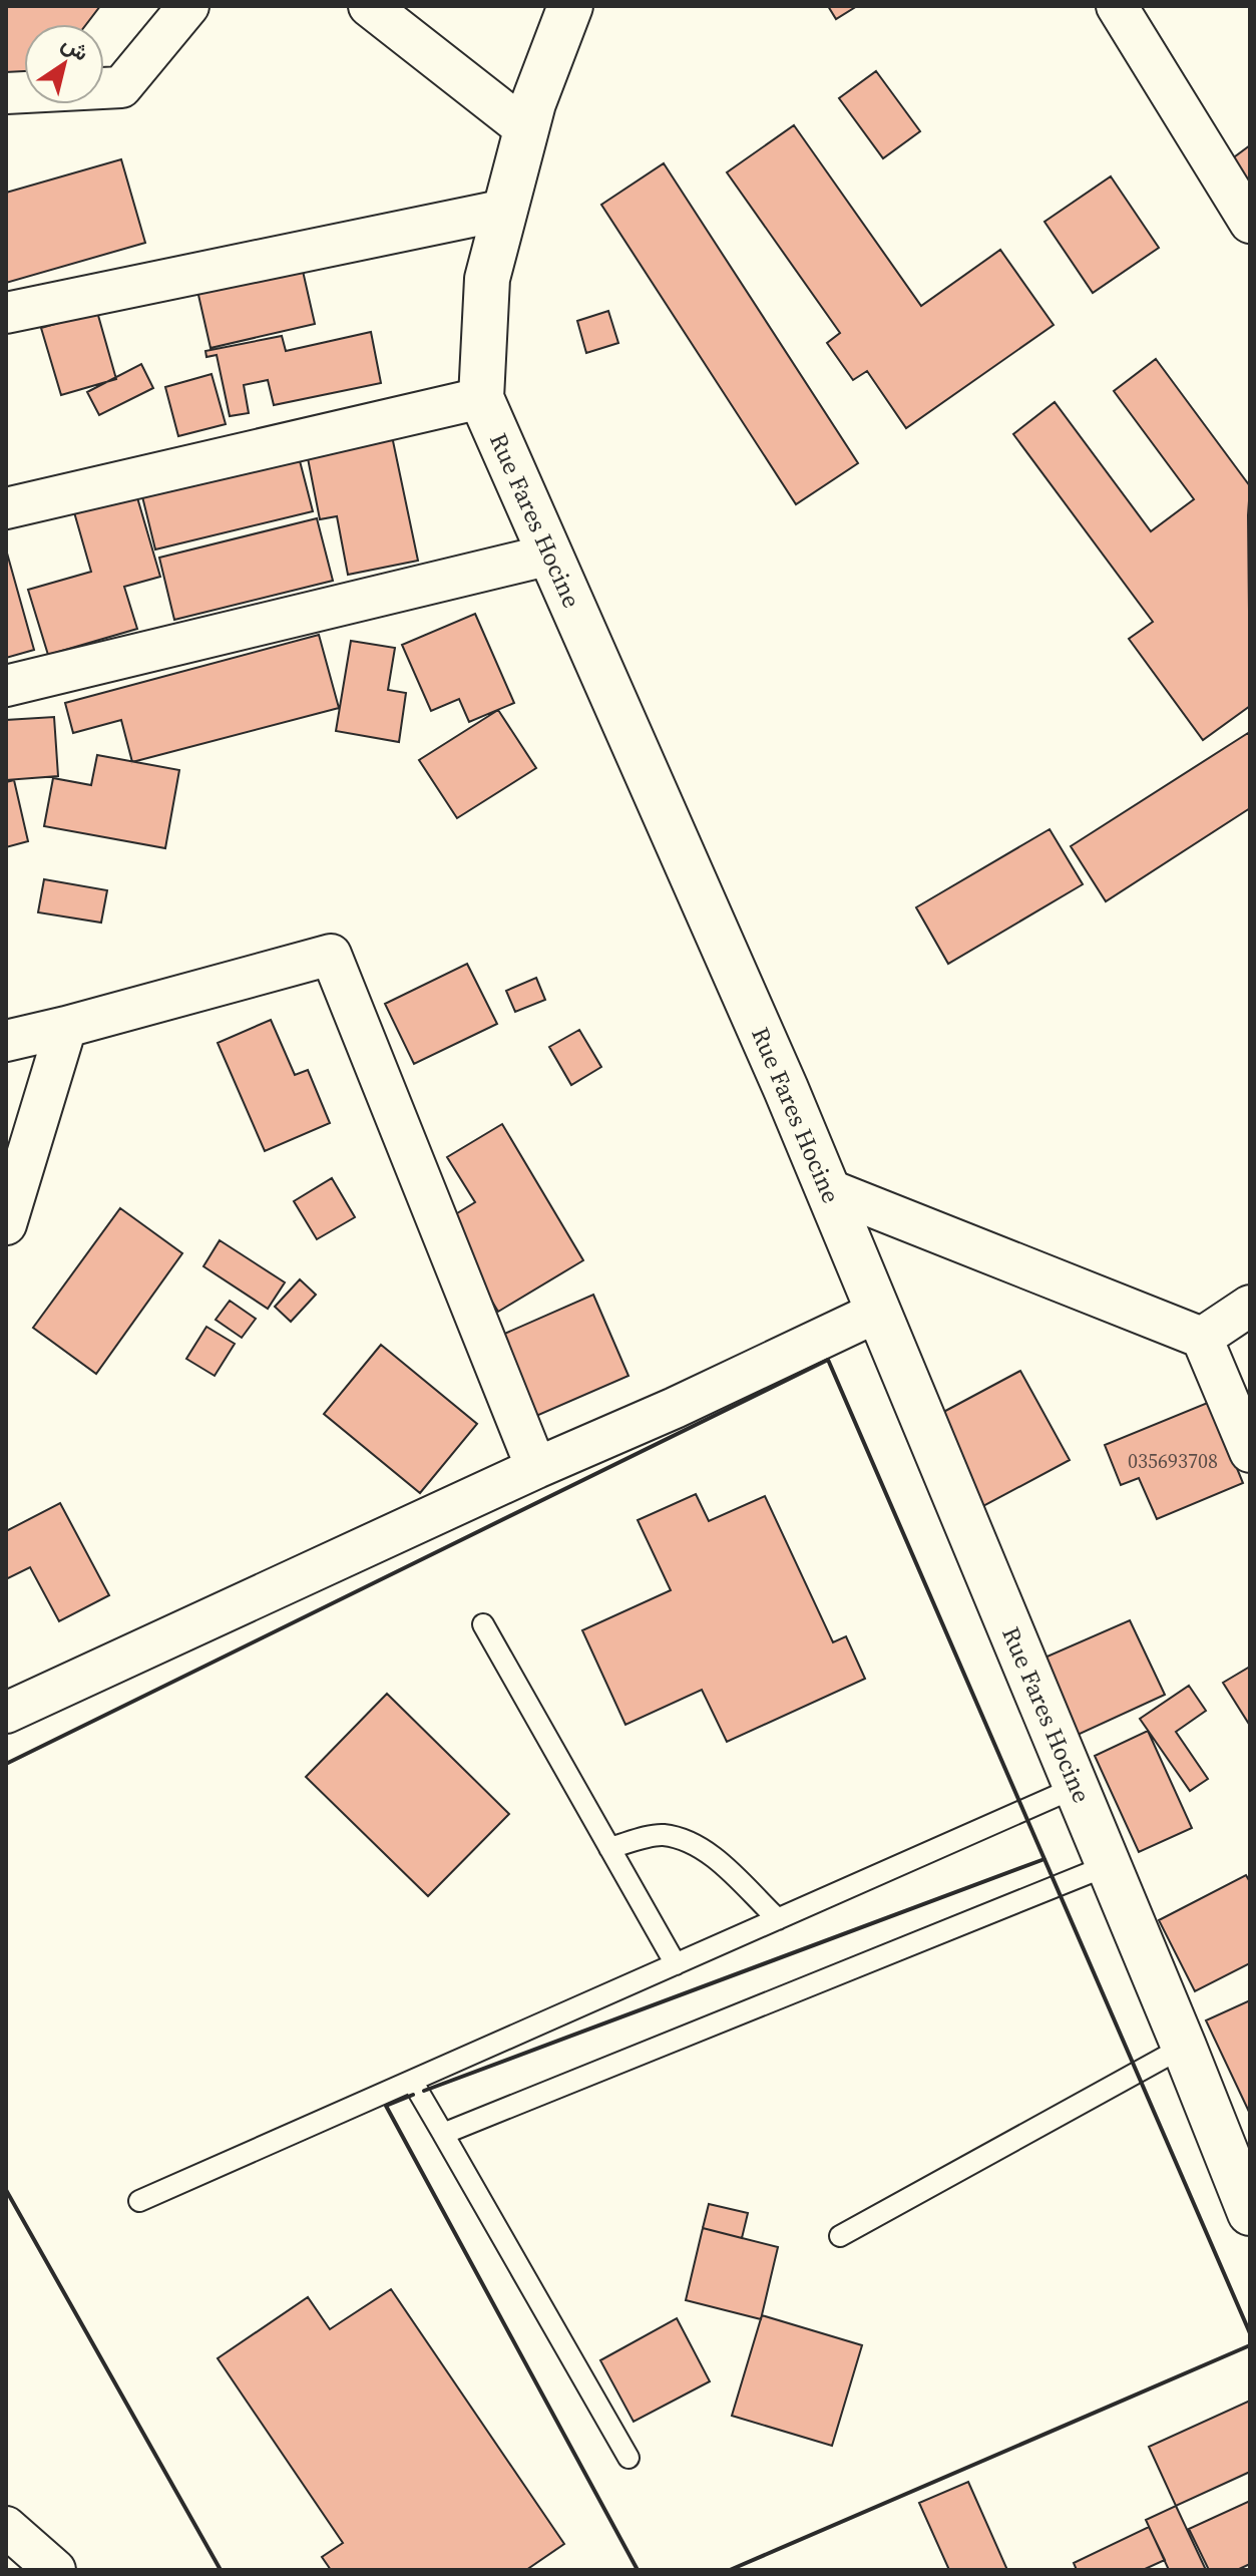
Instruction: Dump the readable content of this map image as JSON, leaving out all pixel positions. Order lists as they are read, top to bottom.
{
  "streets": {
    "street": ["Rue Fares Hocine"]
  },
  "house_numbers": ["035693708"],
  "north": "top right"
}
